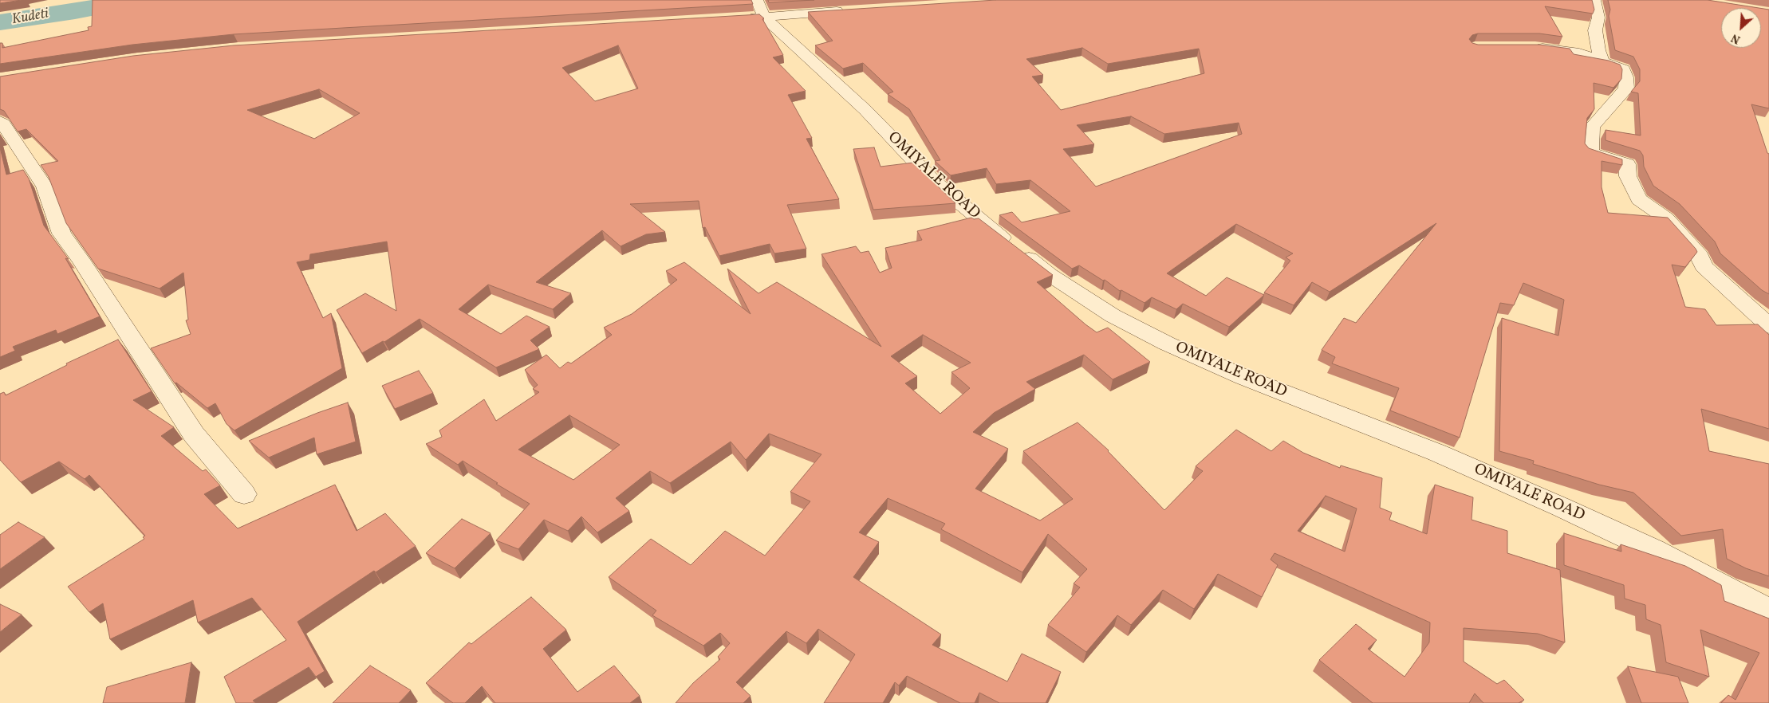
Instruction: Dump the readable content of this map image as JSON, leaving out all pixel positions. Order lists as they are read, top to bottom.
{
  "streets": {
    "street": ["OMIYALE ROAD"]
  },
  "water": ["Kudeti"],
  "north": "bottom left"
}
